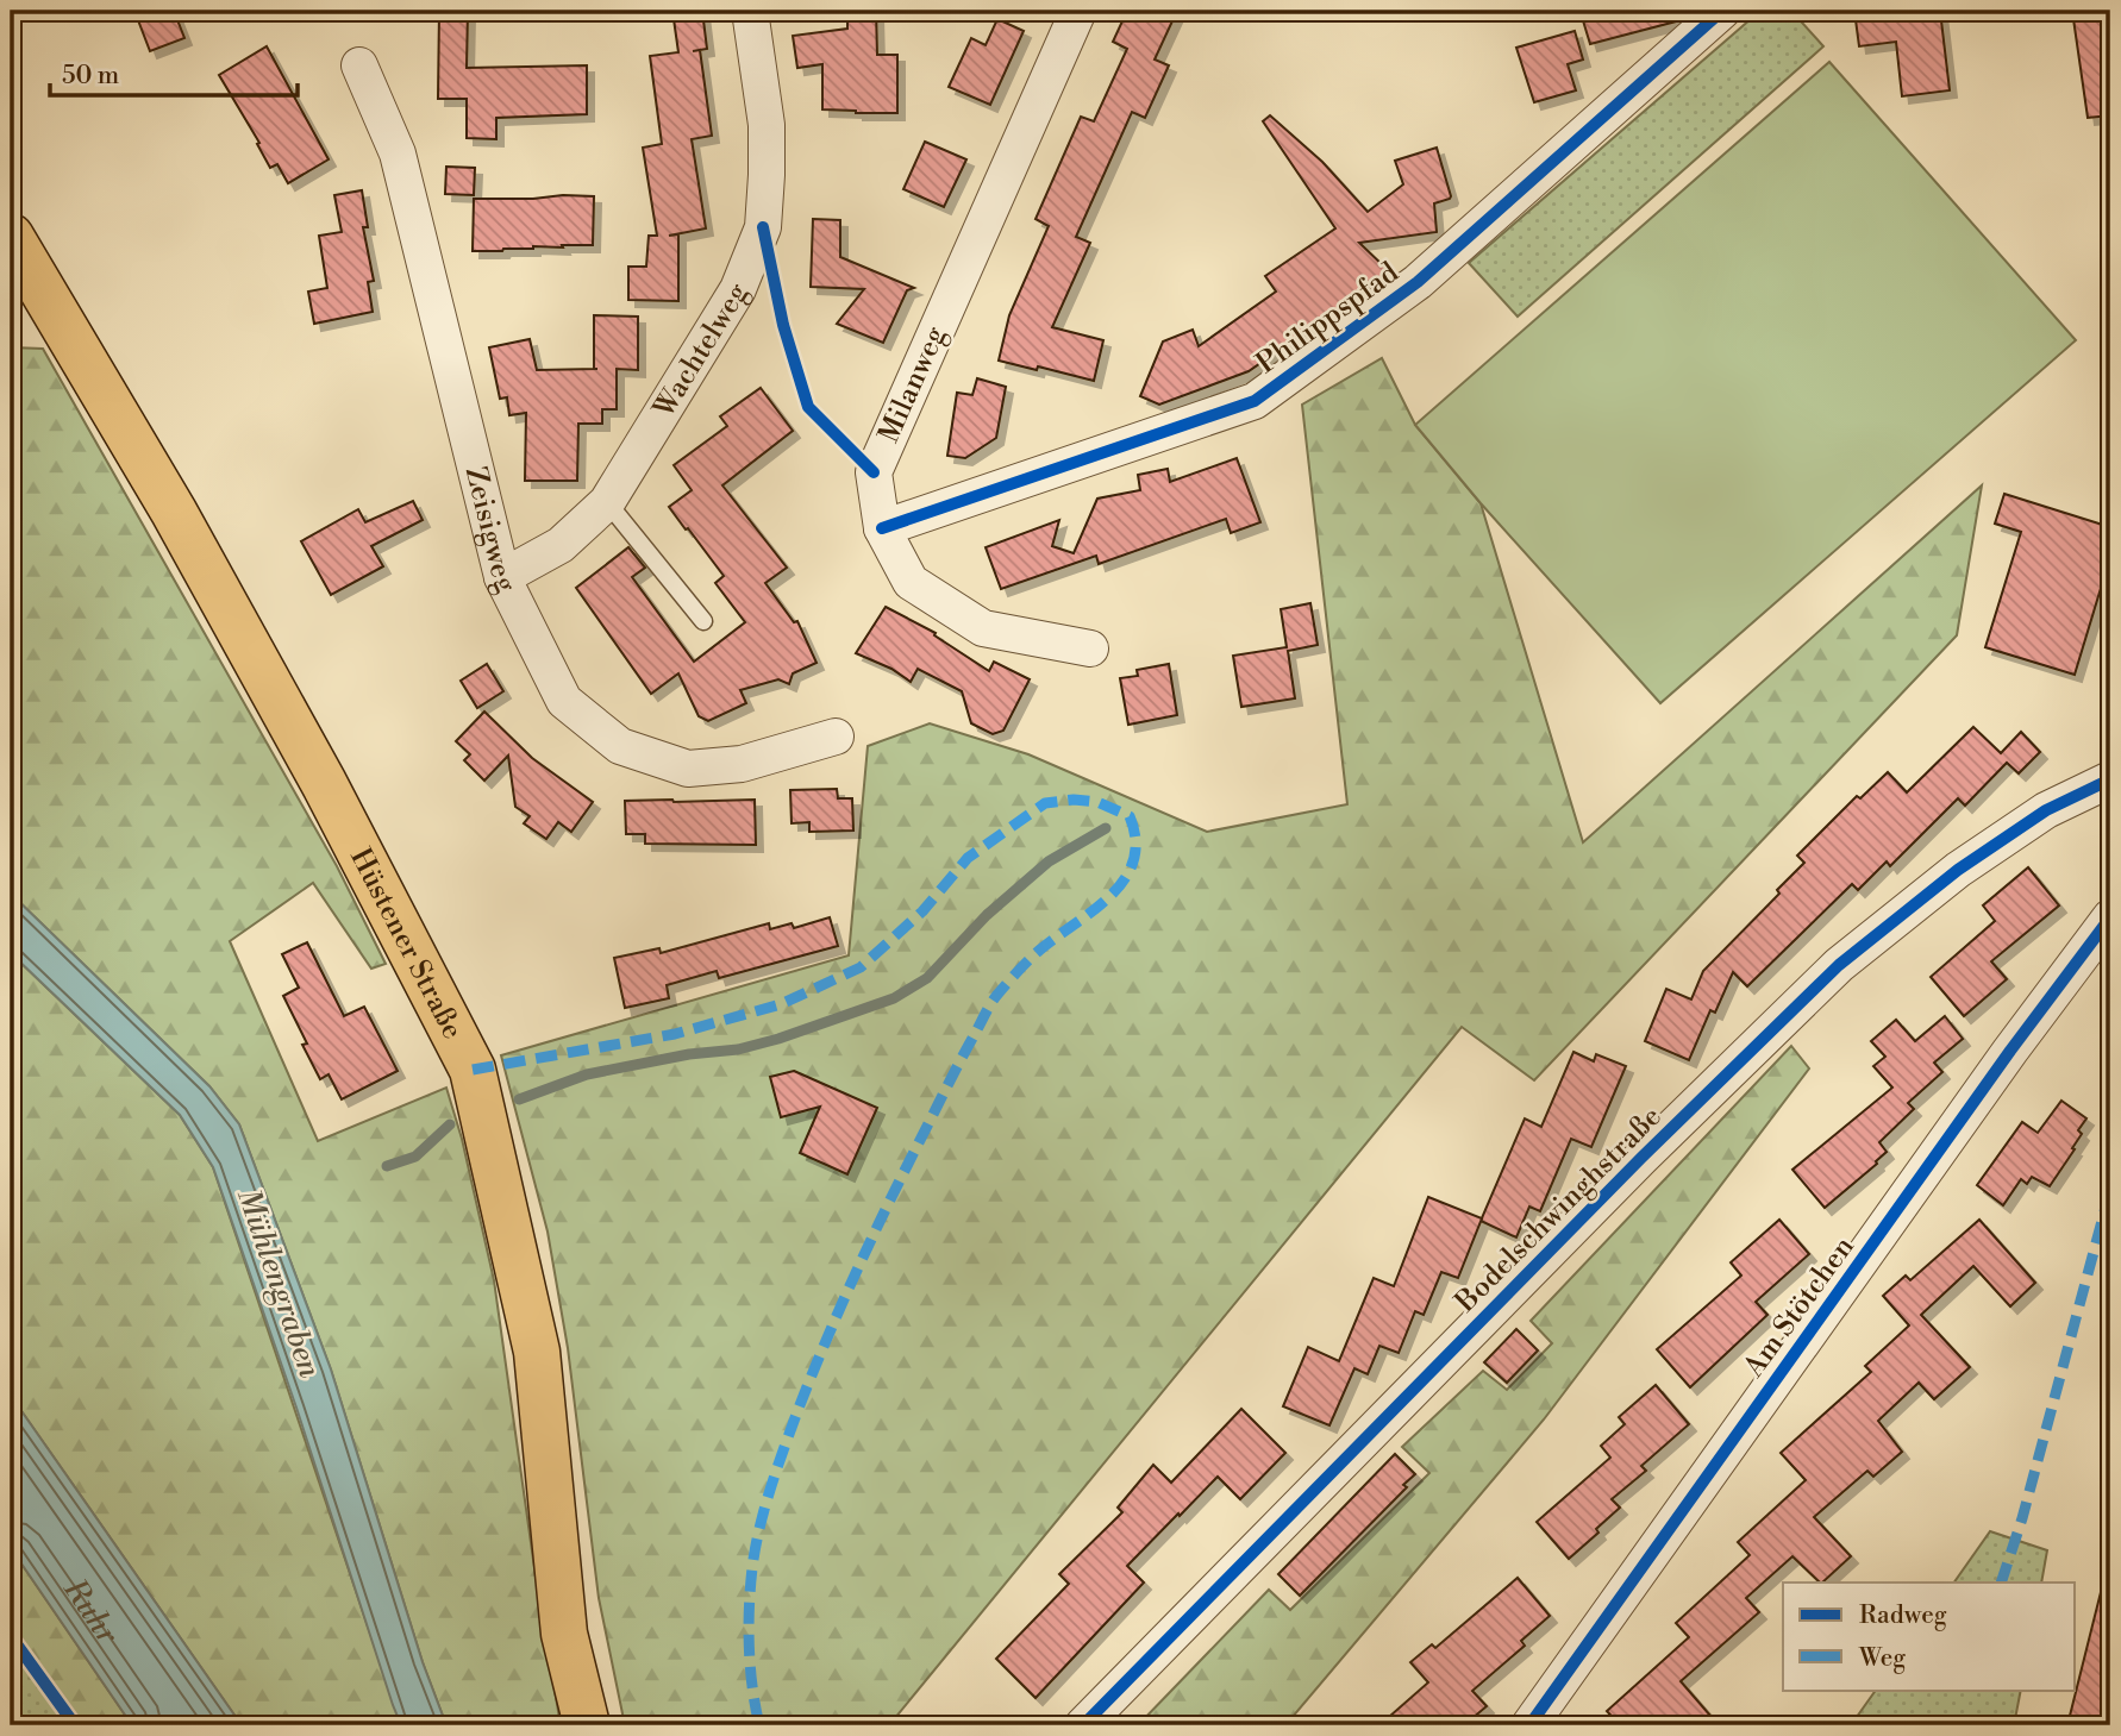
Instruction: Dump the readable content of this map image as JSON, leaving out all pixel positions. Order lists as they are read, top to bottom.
{
  "streets": {
    "main road": ["Hüstener Straße"],
    "street": [
      "Philippspfad",
      "Wachtelweg",
      "Milanweg",
      "Zeisigweg",
      "Bodelschwinghstraße",
      "Am Stötchen"
    ]
  },
  "crossings": [
    ["Philippspfad", "Milanweg"],
    ["Wachtelweg", "Zeisigweg"]
  ],
  "water": ["Mühlengraben", "Ruhr"],
  "legend": ["Radweg", "Weg"],
  "scale_bar": "50 m"
}
